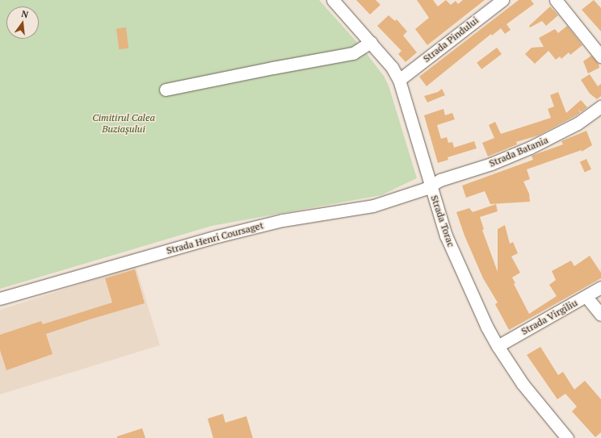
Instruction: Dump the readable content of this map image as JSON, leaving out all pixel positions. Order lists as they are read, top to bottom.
{
  "streets": {
    "street": [
      "Strada Pindului",
      "Strada Batania",
      "Strada Torac",
      "Strada Henri Coursaget",
      "Strada Virgiliu"
    ]
  },
  "crossings": [
    ["Strada Pindului", "Strada Torac"],
    ["Strada Batania", "Strada Torac"],
    ["Strada Batania", "Strada Henri Coursaget"],
    ["Strada Torac", "Strada Henri Coursaget"],
    ["Strada Torac", "Strada Virgiliu"]
  ],
  "parks": ["Cimitirul Calea Buziașului"],
  "north": "top"
}
